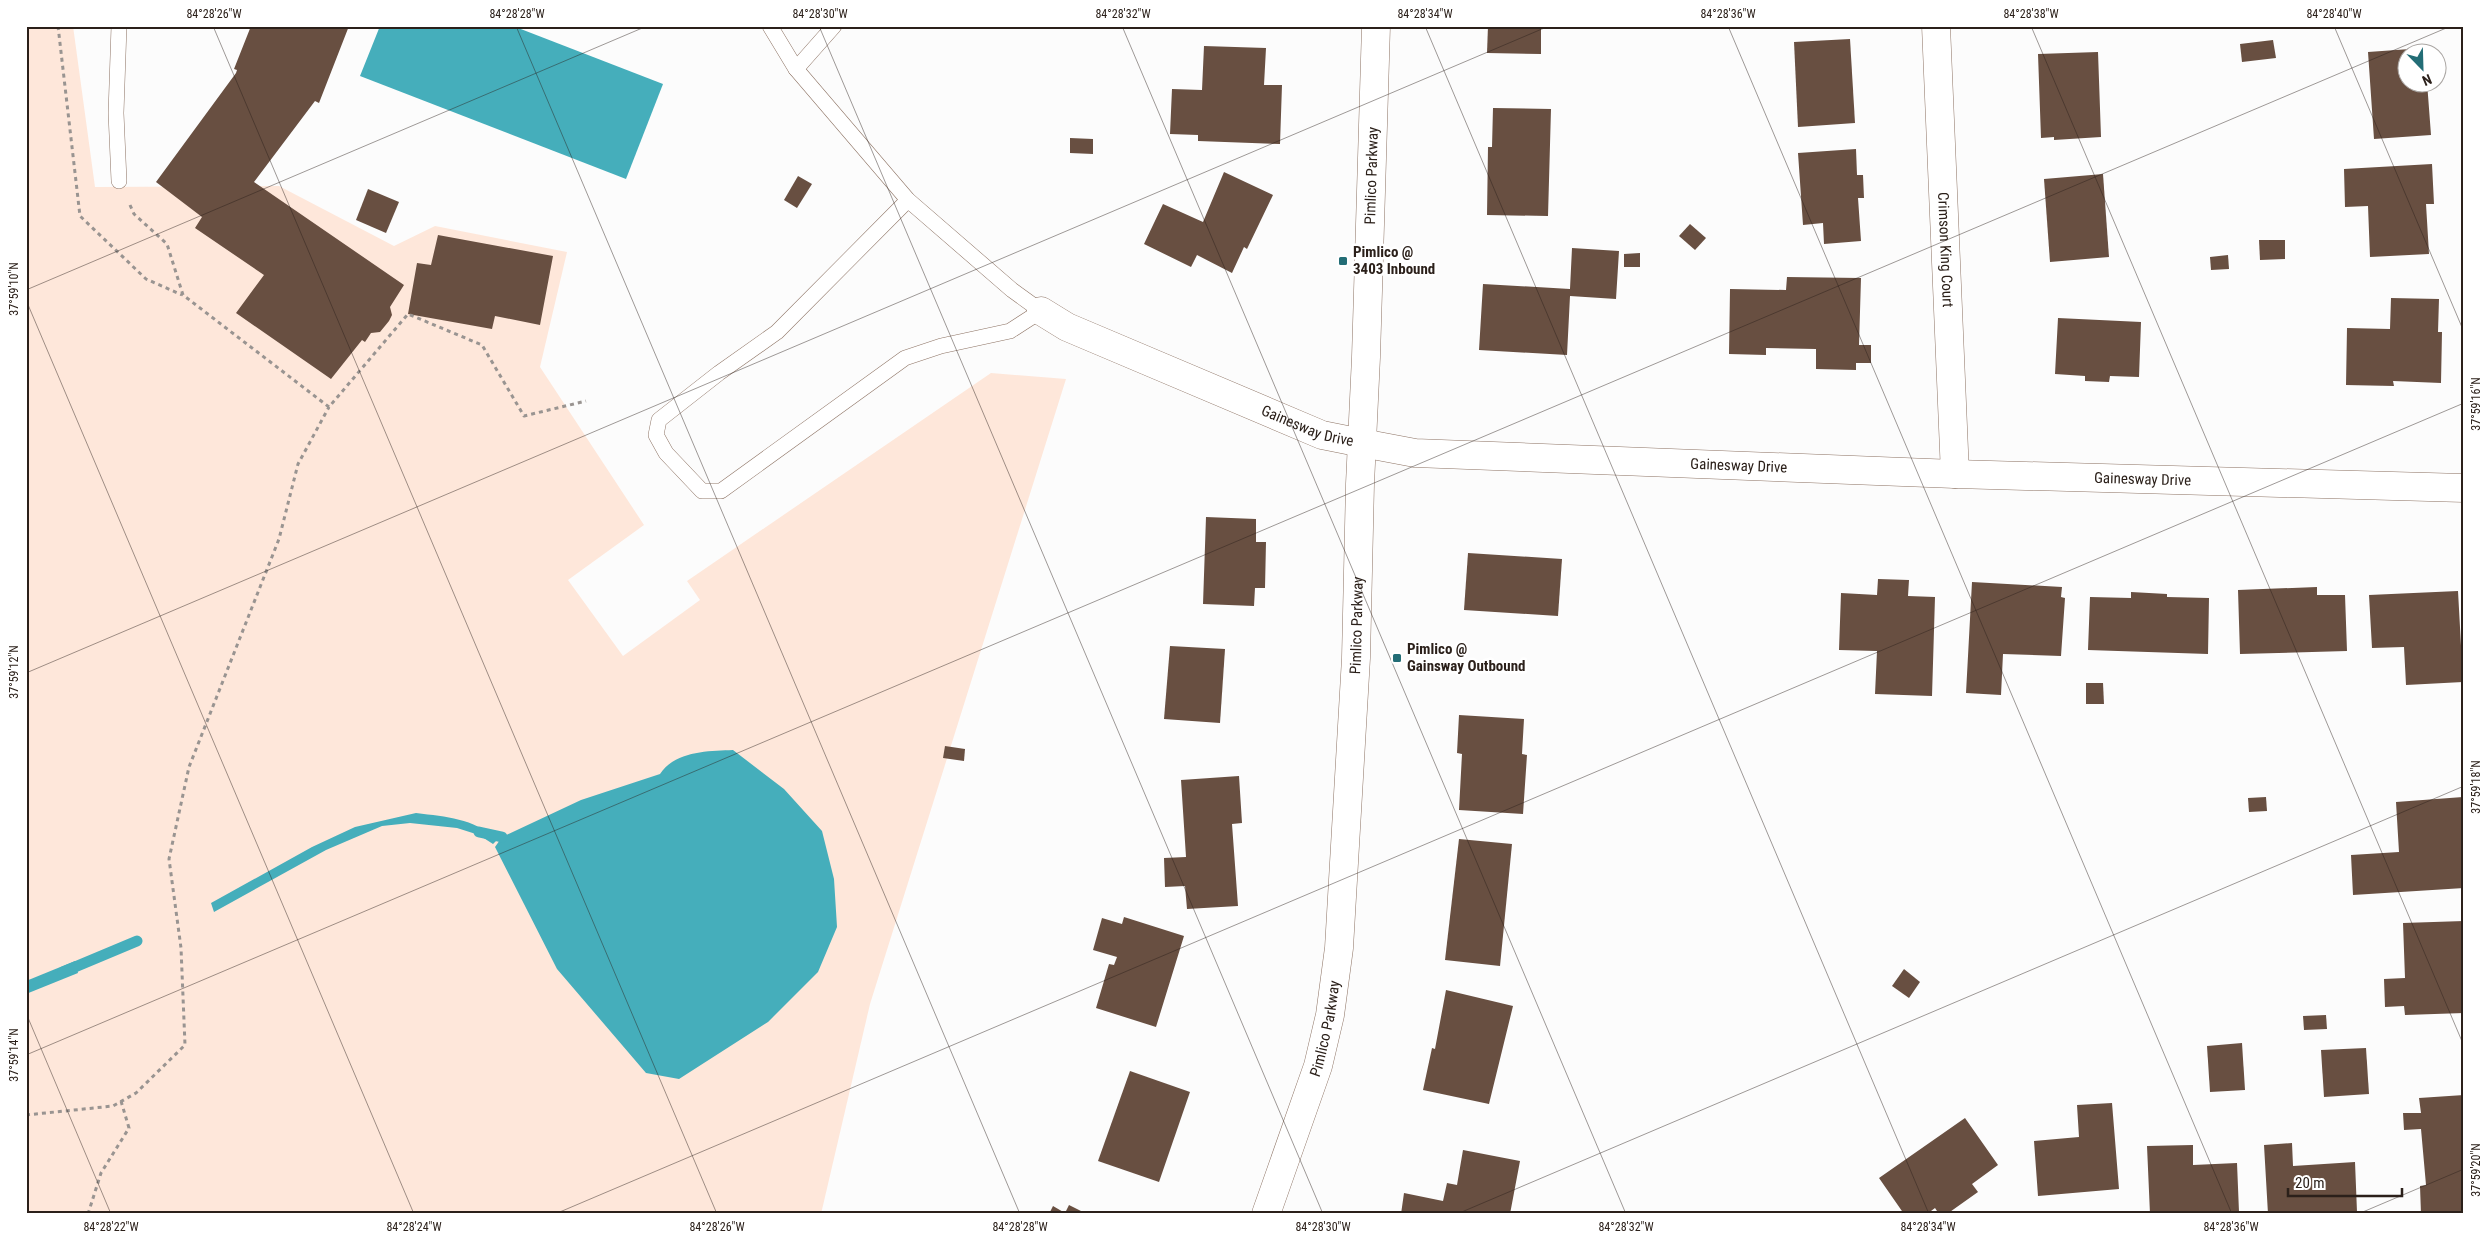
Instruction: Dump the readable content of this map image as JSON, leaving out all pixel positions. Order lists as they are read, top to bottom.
{
  "streets": {
    "street": ["Pimlico Parkway", "Crimson King Court", "Gainesway Drive"]
  },
  "crossings": [
    ["Pimlico Parkway", "Gainesway Drive"],
    ["Crimson King Court", "Gainesway Drive"]
  ],
  "places": {
    "transit": ["Pimlico @ 3403 Inbound", "Pimlico @ Gainsway Outbound"]
  },
  "scale_bar": "20 m",
  "north": "bottom right",
  "coordinates": [
    "84°28'26\"W",
    "84°28'28\"W",
    "84°28'30\"W",
    "84°28'32\"W",
    "84°28'34\"W",
    "84°28'36\"W",
    "84°28'38\"W",
    "84°28'40\"W",
    "37°59'10\"N",
    "37°59'16\"N",
    "37°59'12\"N",
    "37°59'18\"N",
    "37°59'14\"N",
    "37°59'20\"N",
    "84°28'22\"W",
    "84°28'24\"W"
  ]
}
